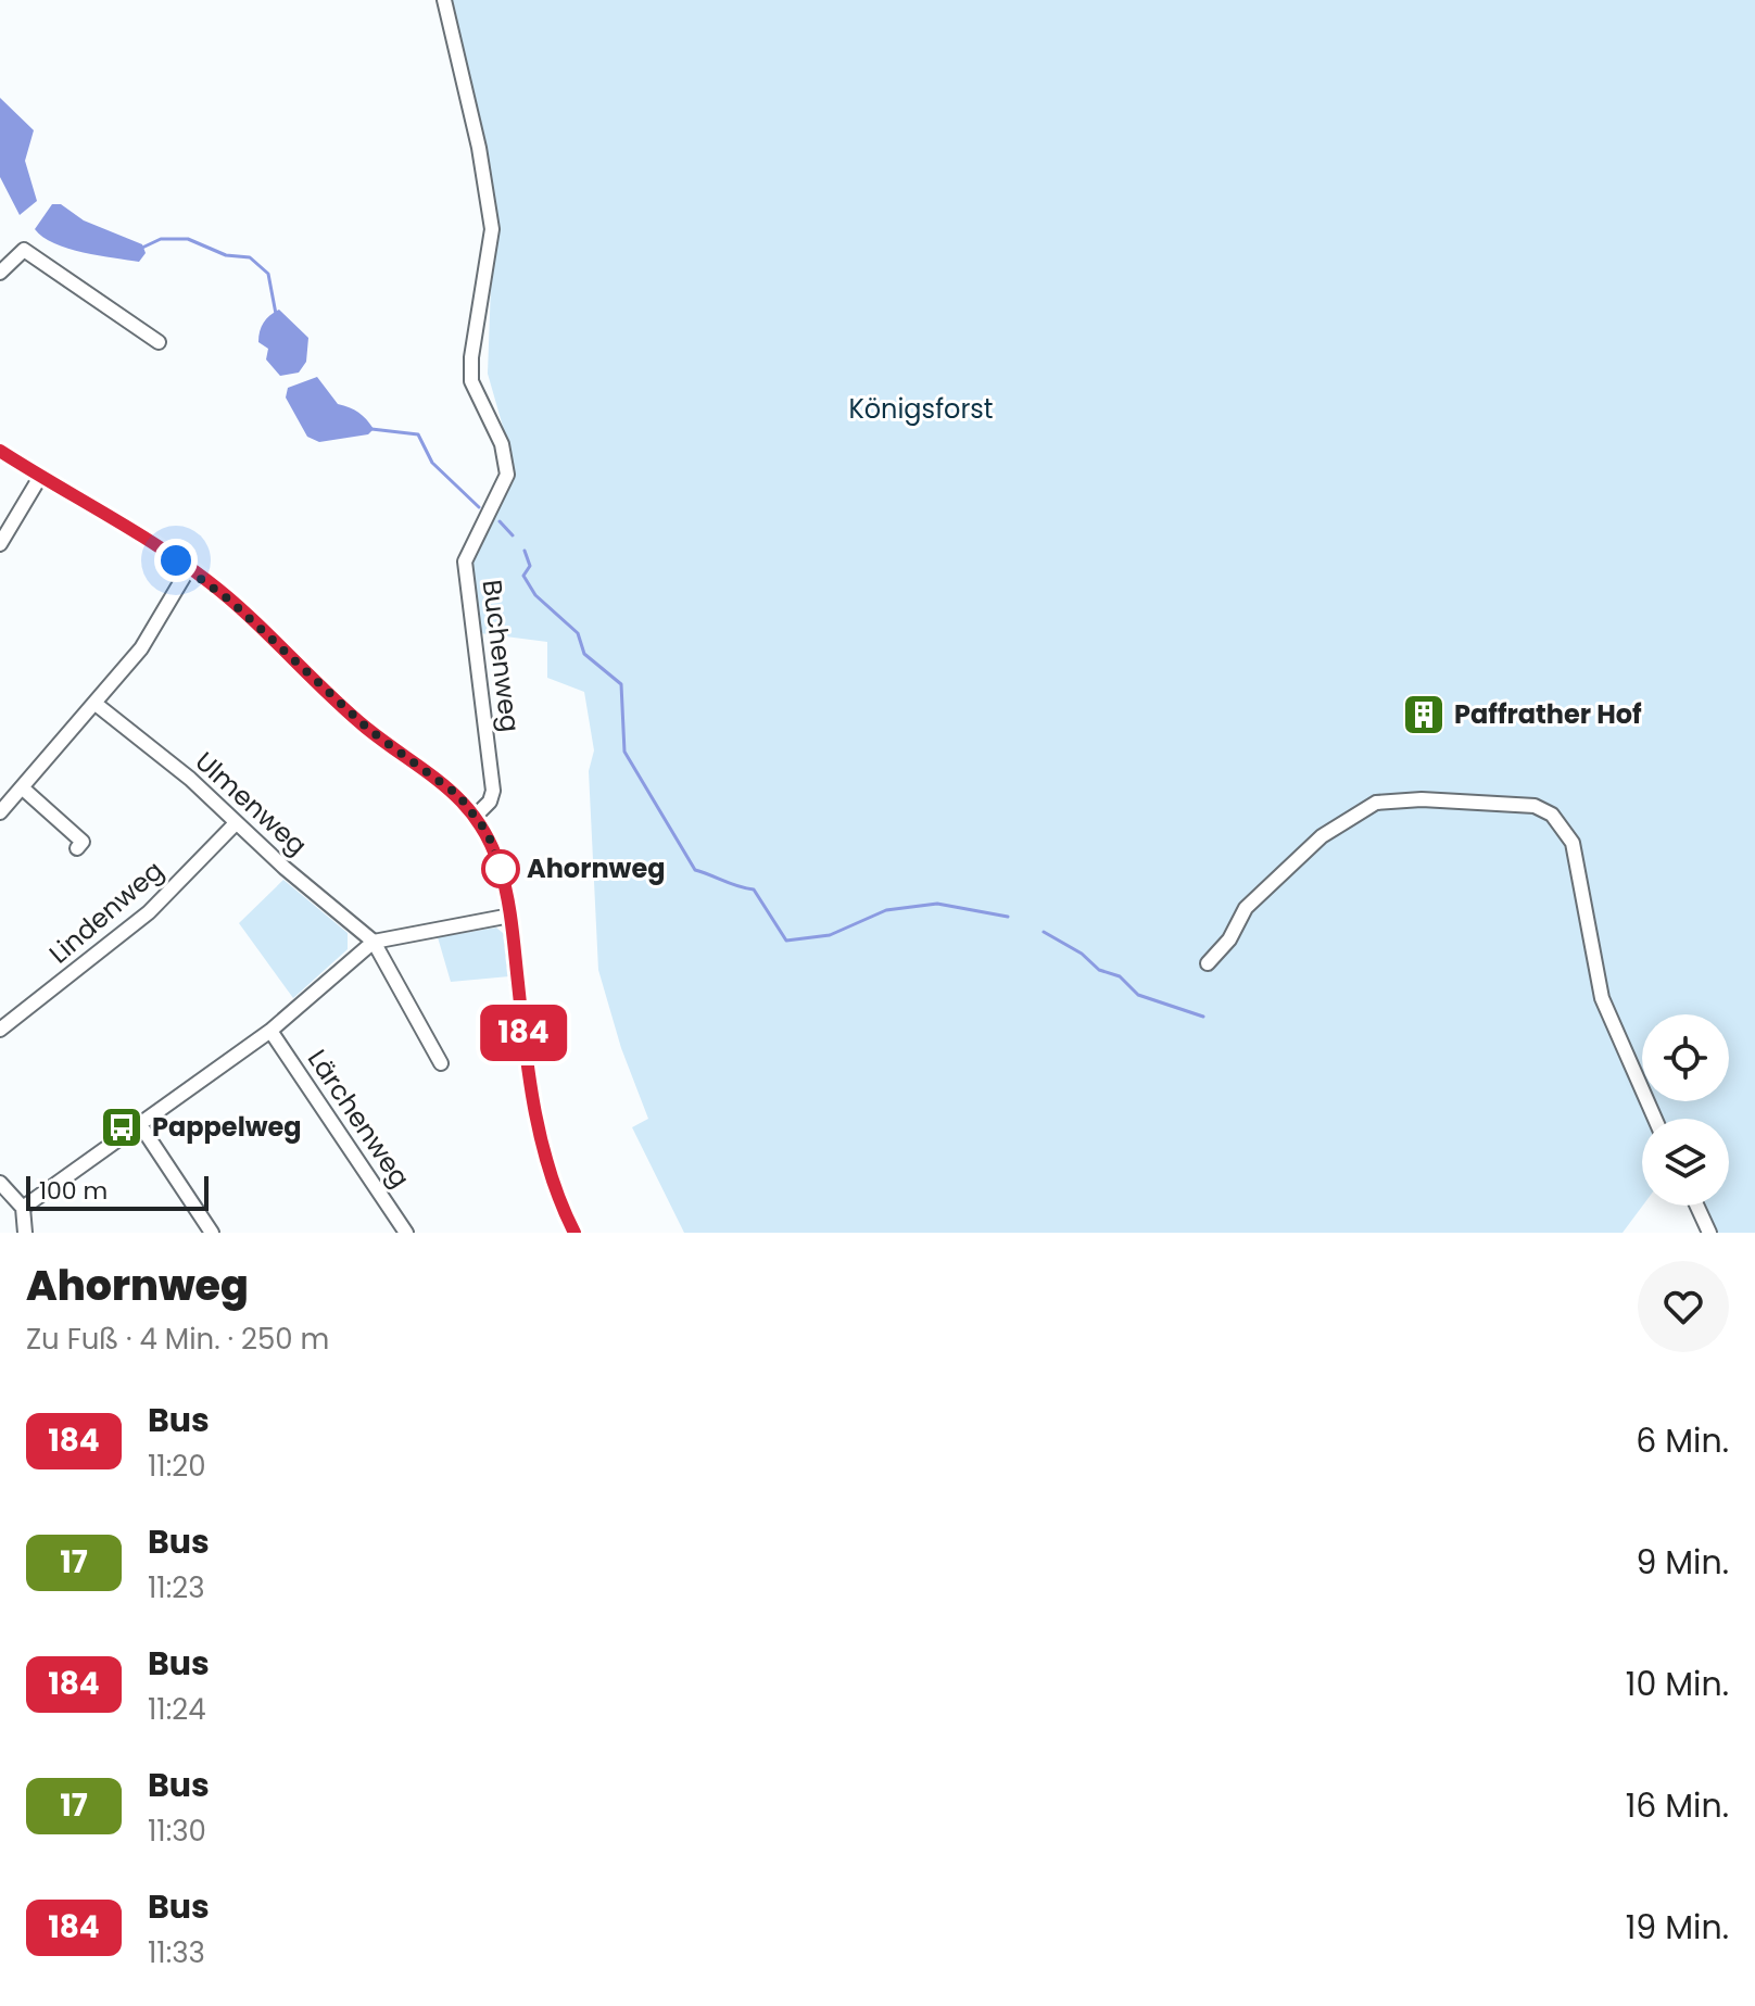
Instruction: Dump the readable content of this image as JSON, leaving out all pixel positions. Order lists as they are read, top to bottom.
{
  "streets": {
    "street": [
      "Buchenweg",
      "Ulmenweg",
      "Lindenweg",
      "Lärchenweg"
    ]
  },
  "crossings": [
    ["Ulmenweg", "Lindenweg"]
  ],
  "parks": ["Königsforst"],
  "places": {
    "building": ["Paffrather Hof"],
    "other": ["Ahornweg"],
    "bus stop": ["Pappelweg"]
  },
  "lines": ["bus line 184"],
  "scale_bar": "100 m",
  "page": {
    "on_map": "184",
    "scale": "100 m",
    "heading": ["Ahornweg", "Zu Fuß · 4 Min. · 250 m"],
    "list": [
      {
        "mark": "184",
        "name": "Bus",
        "note": "11:20",
        "value": "6 Min."
      },
      {
        "mark": "17",
        "name": "Bus",
        "note": "11:23",
        "value": "9 Min."
      },
      {
        "mark": "184",
        "name": "Bus",
        "note": "11:24",
        "value": "10 Min."
      },
      {
        "mark": "17",
        "name": "Bus",
        "note": "11:30",
        "value": "16 Min."
      },
      {
        "mark": "184",
        "name": "Bus",
        "note": "11:33",
        "value": "19 Min."
      }
    ]
  }
}
